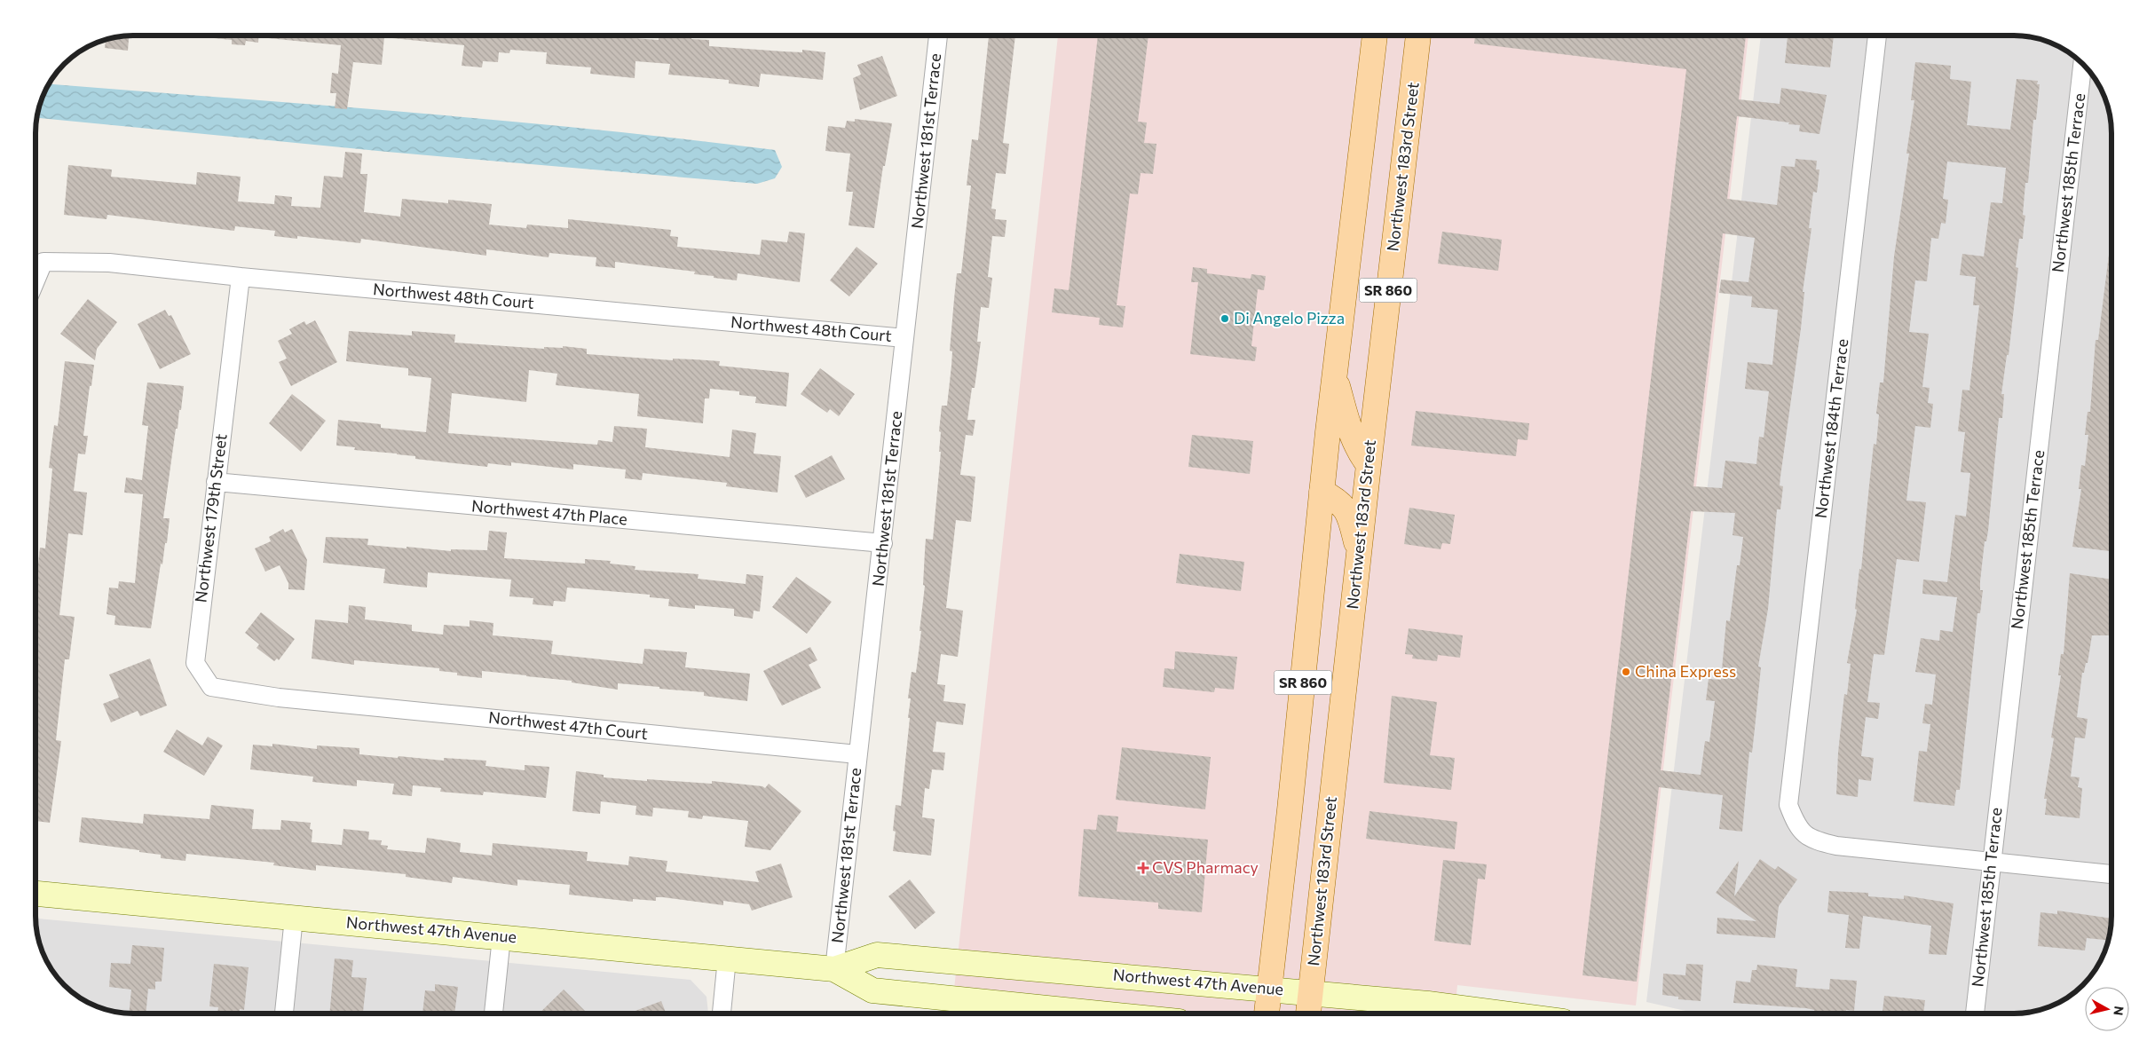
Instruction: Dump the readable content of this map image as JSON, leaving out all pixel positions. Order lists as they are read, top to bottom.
{
  "streets": {
    "main road": ["Northwest 183rd Street", "SR 860", "Northwest 47th Avenue"],
    "street": [
      "Northwest 181st Terrace",
      "Northwest 185th Terrace",
      "Northwest 48th Court",
      "Northwest 184th Terrace",
      "Northwest 47th Place",
      "Northwest 179th Street",
      "Northwest 47th Court"
    ]
  },
  "crossings": [
    ["Northwest 181st Terrace", "Northwest 48th Court"],
    ["Northwest 181st Terrace", "Northwest 47th Place"],
    ["Northwest 181st Terrace", "Northwest 47th Court"],
    ["Northwest 181st Terrace", "Northwest 47th Avenue"],
    ["Northwest 183rd Street", "Northwest 47th Avenue"],
    ["Northwest 185th Terrace", "Northwest 184th Terrace"],
    ["SR 860", "Northwest 47th Avenue"],
    ["Northwest 48th Court", "Northwest 179th Street"],
    ["Northwest 47th Place", "Northwest 179th Street"],
    ["Northwest 179th Street", "Northwest 47th Court"]
  ],
  "places": {
    "other": ["Di Angelo Pizza", "China Express"],
    "health": ["CVS Pharmacy"]
  },
  "north": "right"
}
